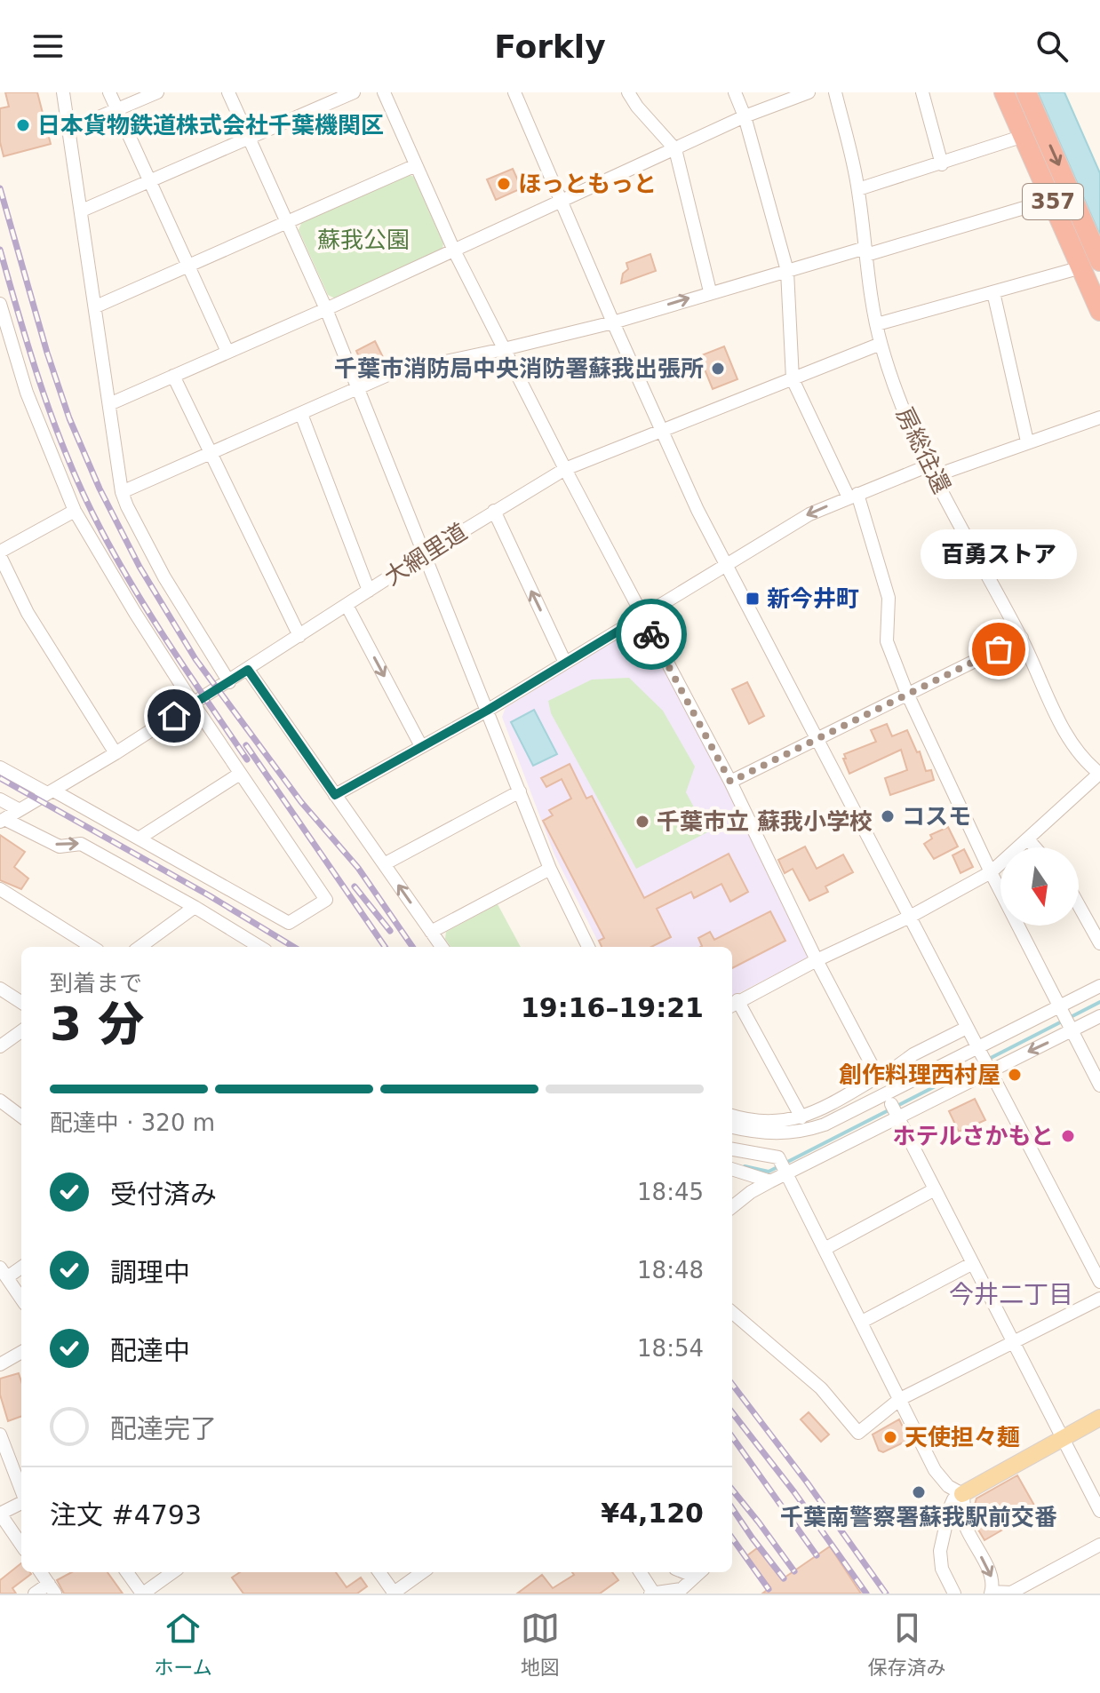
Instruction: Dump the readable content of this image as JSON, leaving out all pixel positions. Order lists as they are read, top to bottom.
{
  "streets": {
    "highway": ["357"],
    "street": ["房総往還", "大網里道"]
  },
  "crossings": [
    ["房総往還", "大網里道"]
  ],
  "districts": ["今井二丁目"],
  "parks": ["蘇我公園"],
  "places": {
    "other": [
      "日本貨物鉄道株式会社千葉機関区",
      "ほっともっと",
      "千葉市消防局中央消防署蘇我出張所",
      "百勇ストア",
      "コスモ",
      "千葉市立 蘇我小学校",
      "創作料理西村屋",
      "ホテルさかもと",
      "天使担々麺",
      "千葉南警察署蘇我駅前交番"
    ],
    "transit": ["新今井町"]
  },
  "north": "bottom",
  "page": {
    "header": "Forkly",
    "bubble": "百勇ストア",
    "heading": ["3 分", "到着まで", "19:16–19:21"],
    "panel": ["注文 #4793", "¥4,120"],
    "bar": "配達中 · 320 m",
    "list": [
      ["受付済み", "18:45"],
      ["調理中", "18:48"],
      ["配達中", "18:54"],
      "配達完了"
    ],
    "tabs": ["ホーム", "地図", "保存済み"]
  }
}
